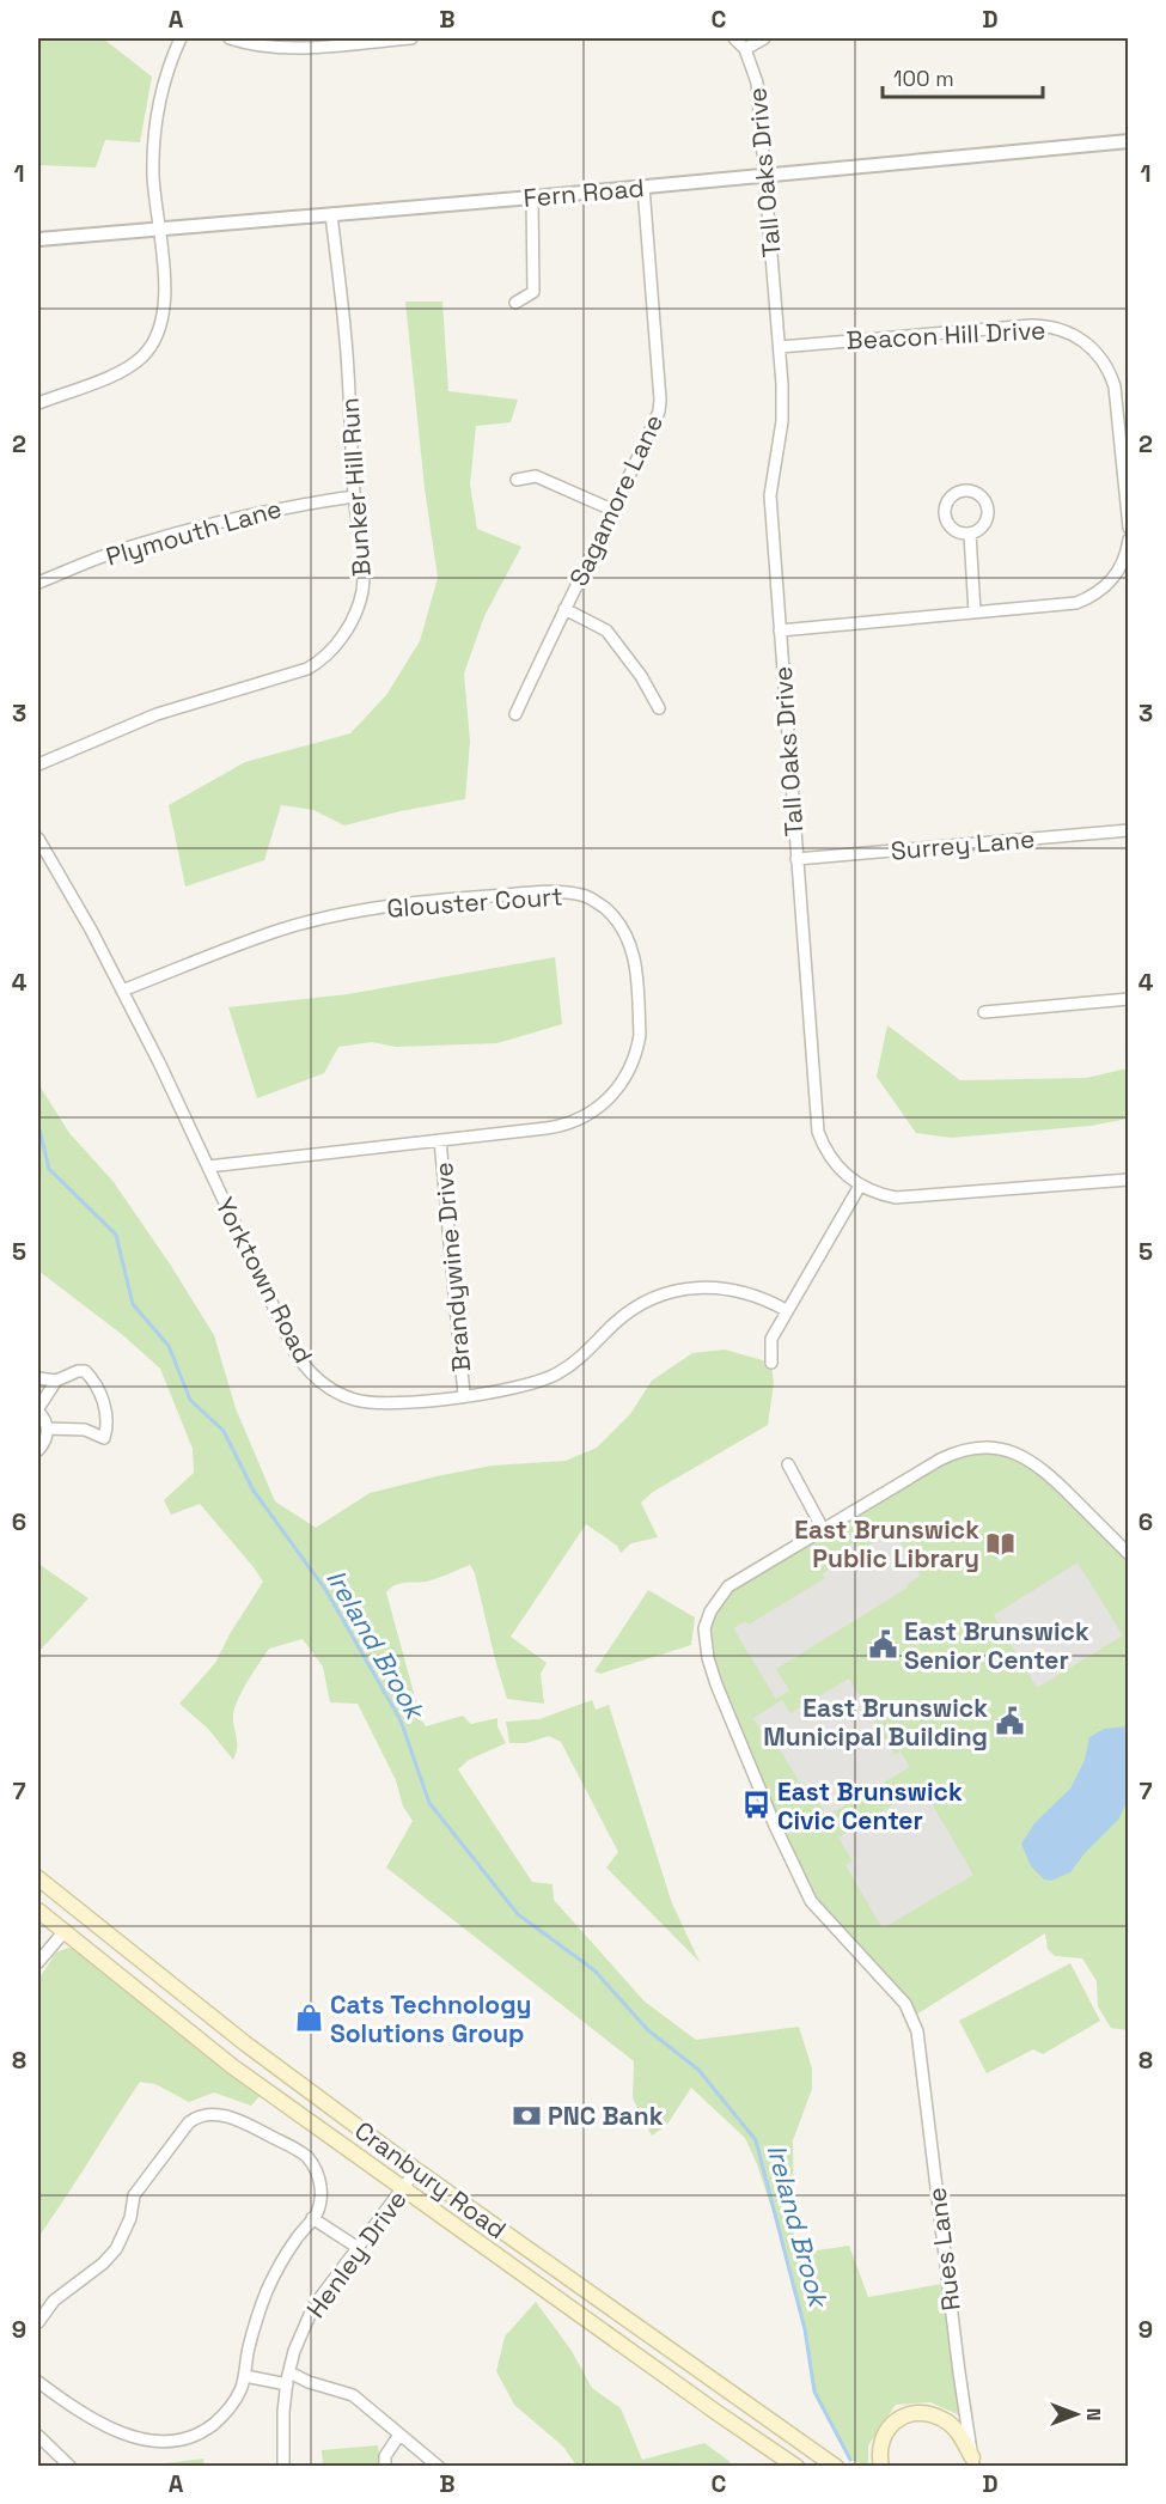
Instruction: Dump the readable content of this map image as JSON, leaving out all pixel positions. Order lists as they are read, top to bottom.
{
  "streets": {
    "main road": ["Cranbury Road"],
    "street": [
      "Tall Oaks Drive",
      "Fern Road",
      "Beacon Hill Drive",
      "Bunker Hill Run",
      "Sagamore Lane",
      "Plymouth Lane",
      "Surrey Lane",
      "Glouster Court",
      "Brandywine Drive",
      "Yorktown Road",
      "Rues Lane",
      "Henley Drive"
    ]
  },
  "crossings": [
    ["Tall Oaks Drive", "Fern Road"],
    ["Tall Oaks Drive", "Beacon Hill Drive"],
    ["Tall Oaks Drive", "Surrey Lane"],
    ["Fern Road", "Bunker Hill Run"],
    ["Fern Road", "Sagamore Lane"],
    ["Bunker Hill Run", "Plymouth Lane"],
    ["Glouster Court", "Brandywine Drive"],
    ["Glouster Court", "Yorktown Road"],
    ["Brandywine Drive", "Yorktown Road"],
    ["Cranbury Road", "Henley Drive"]
  ],
  "water": ["Ireland Brook"],
  "places": {
    "library": ["East Brunswick Public Library"],
    "public building": ["East Brunswick Senior Center", "East Brunswick Municipal Building"],
    "bus stop": ["East Brunswick Civic Center"],
    "shop": ["Cats Technology Solutions Group"],
    "bank": ["PNC Bank"]
  },
  "scale_bar": "100 m",
  "north": "right",
  "grid": {
    "columns": [
      "A",
      "B",
      "C",
      "D"
    ],
    "rows": [
      "1",
      "2",
      "3",
      "4",
      "5",
      "6",
      "7",
      "8",
      "9"
    ]
  }
}
